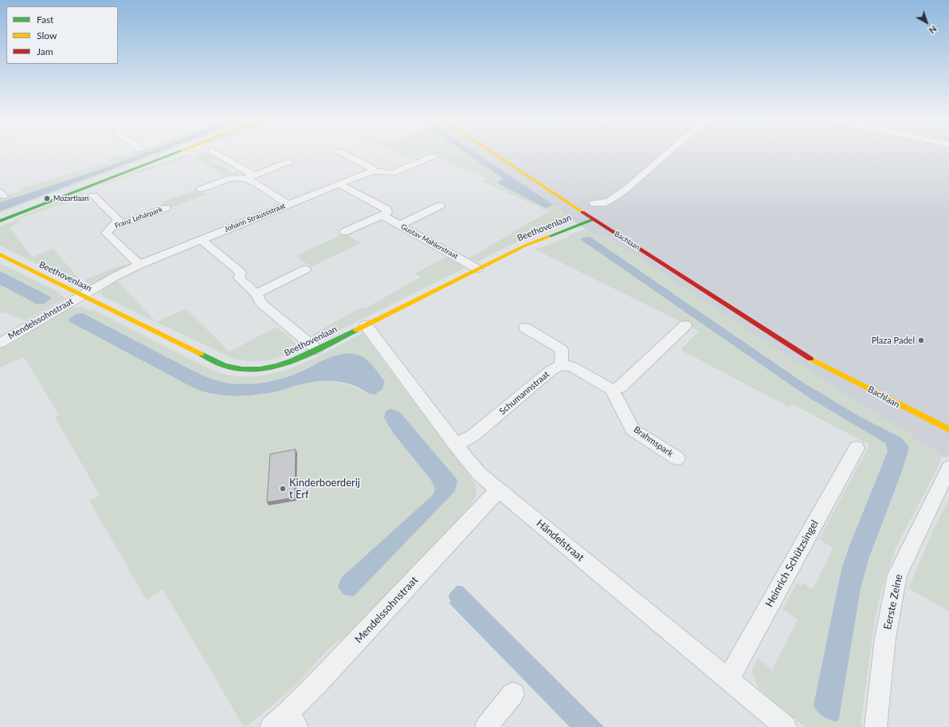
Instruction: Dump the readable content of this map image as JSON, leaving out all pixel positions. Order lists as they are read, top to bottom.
{
  "streets": {
    "street": [
      "Franz Lehárpark",
      "Johann Straussstraat",
      "Beethovenlaan",
      "Bachlaan",
      "Gustav Mahlerstraat",
      "Mendelssohnstraat",
      "Schumannstraat",
      "Brahmspark",
      "Händelstraat",
      "Heinrich Schützsingel",
      "Eerste Zeine"
    ]
  },
  "crossings": [
    ["Johann Straussstraat", "Beethovenlaan"],
    ["Johann Straussstraat", "Gustav Mahlerstraat"],
    ["Johann Straussstraat", "Mendelssohnstraat"],
    ["Beethovenlaan", "Bachlaan"],
    ["Beethovenlaan", "Gustav Mahlerstraat"],
    ["Beethovenlaan", "Mendelssohnstraat"],
    ["Beethovenlaan", "Händelstraat"],
    ["Mendelssohnstraat", "Händelstraat"],
    ["Schumannstraat", "Händelstraat"],
    ["Händelstraat", "Heinrich Schützsingel"]
  ],
  "places": ["Mozartlaan", "Plaza Padel", "Kinderboerderij t Erf"],
  "legend": ["Fast", "Slow", "Jam"],
  "north": "bottom right"
}
